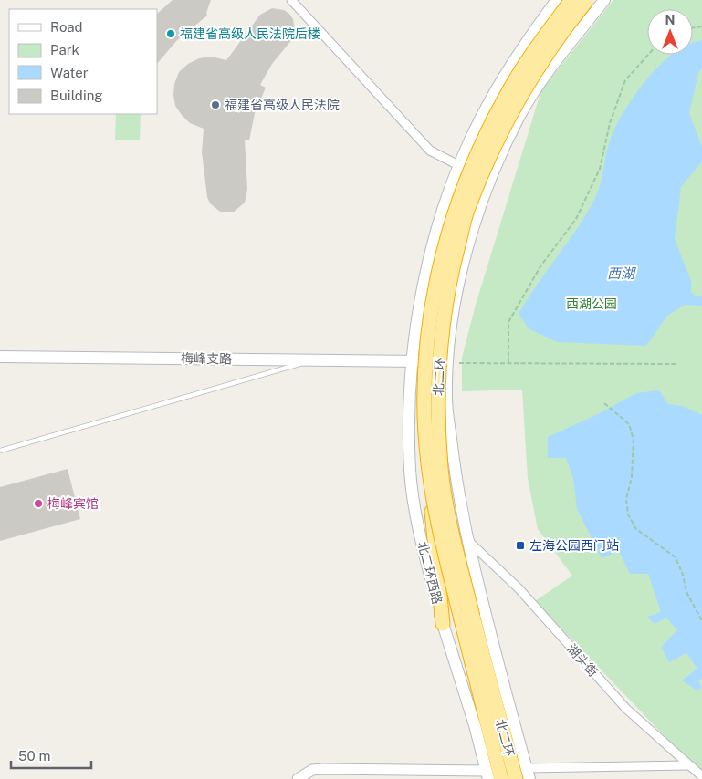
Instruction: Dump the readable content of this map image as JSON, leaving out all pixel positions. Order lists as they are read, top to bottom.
{
  "streets": {
    "highway": ["北二环"],
    "main road": ["梅峰支路", "北二环西路"],
    "street": ["湖头街"]
  },
  "crossings": [
    ["梅峰支路", "北二环西路"]
  ],
  "water": ["西湖"],
  "parks": ["西湖公园"],
  "places": {
    "other": ["福建省高级人民法院后楼", "福建省高级人民法院", "梅峰宾馆"],
    "transit": ["左海公园西门站"]
  },
  "legend": [
    "Road",
    "Park",
    "Water",
    "Building"
  ],
  "scale_bar": "50 m",
  "north": "top"
}
